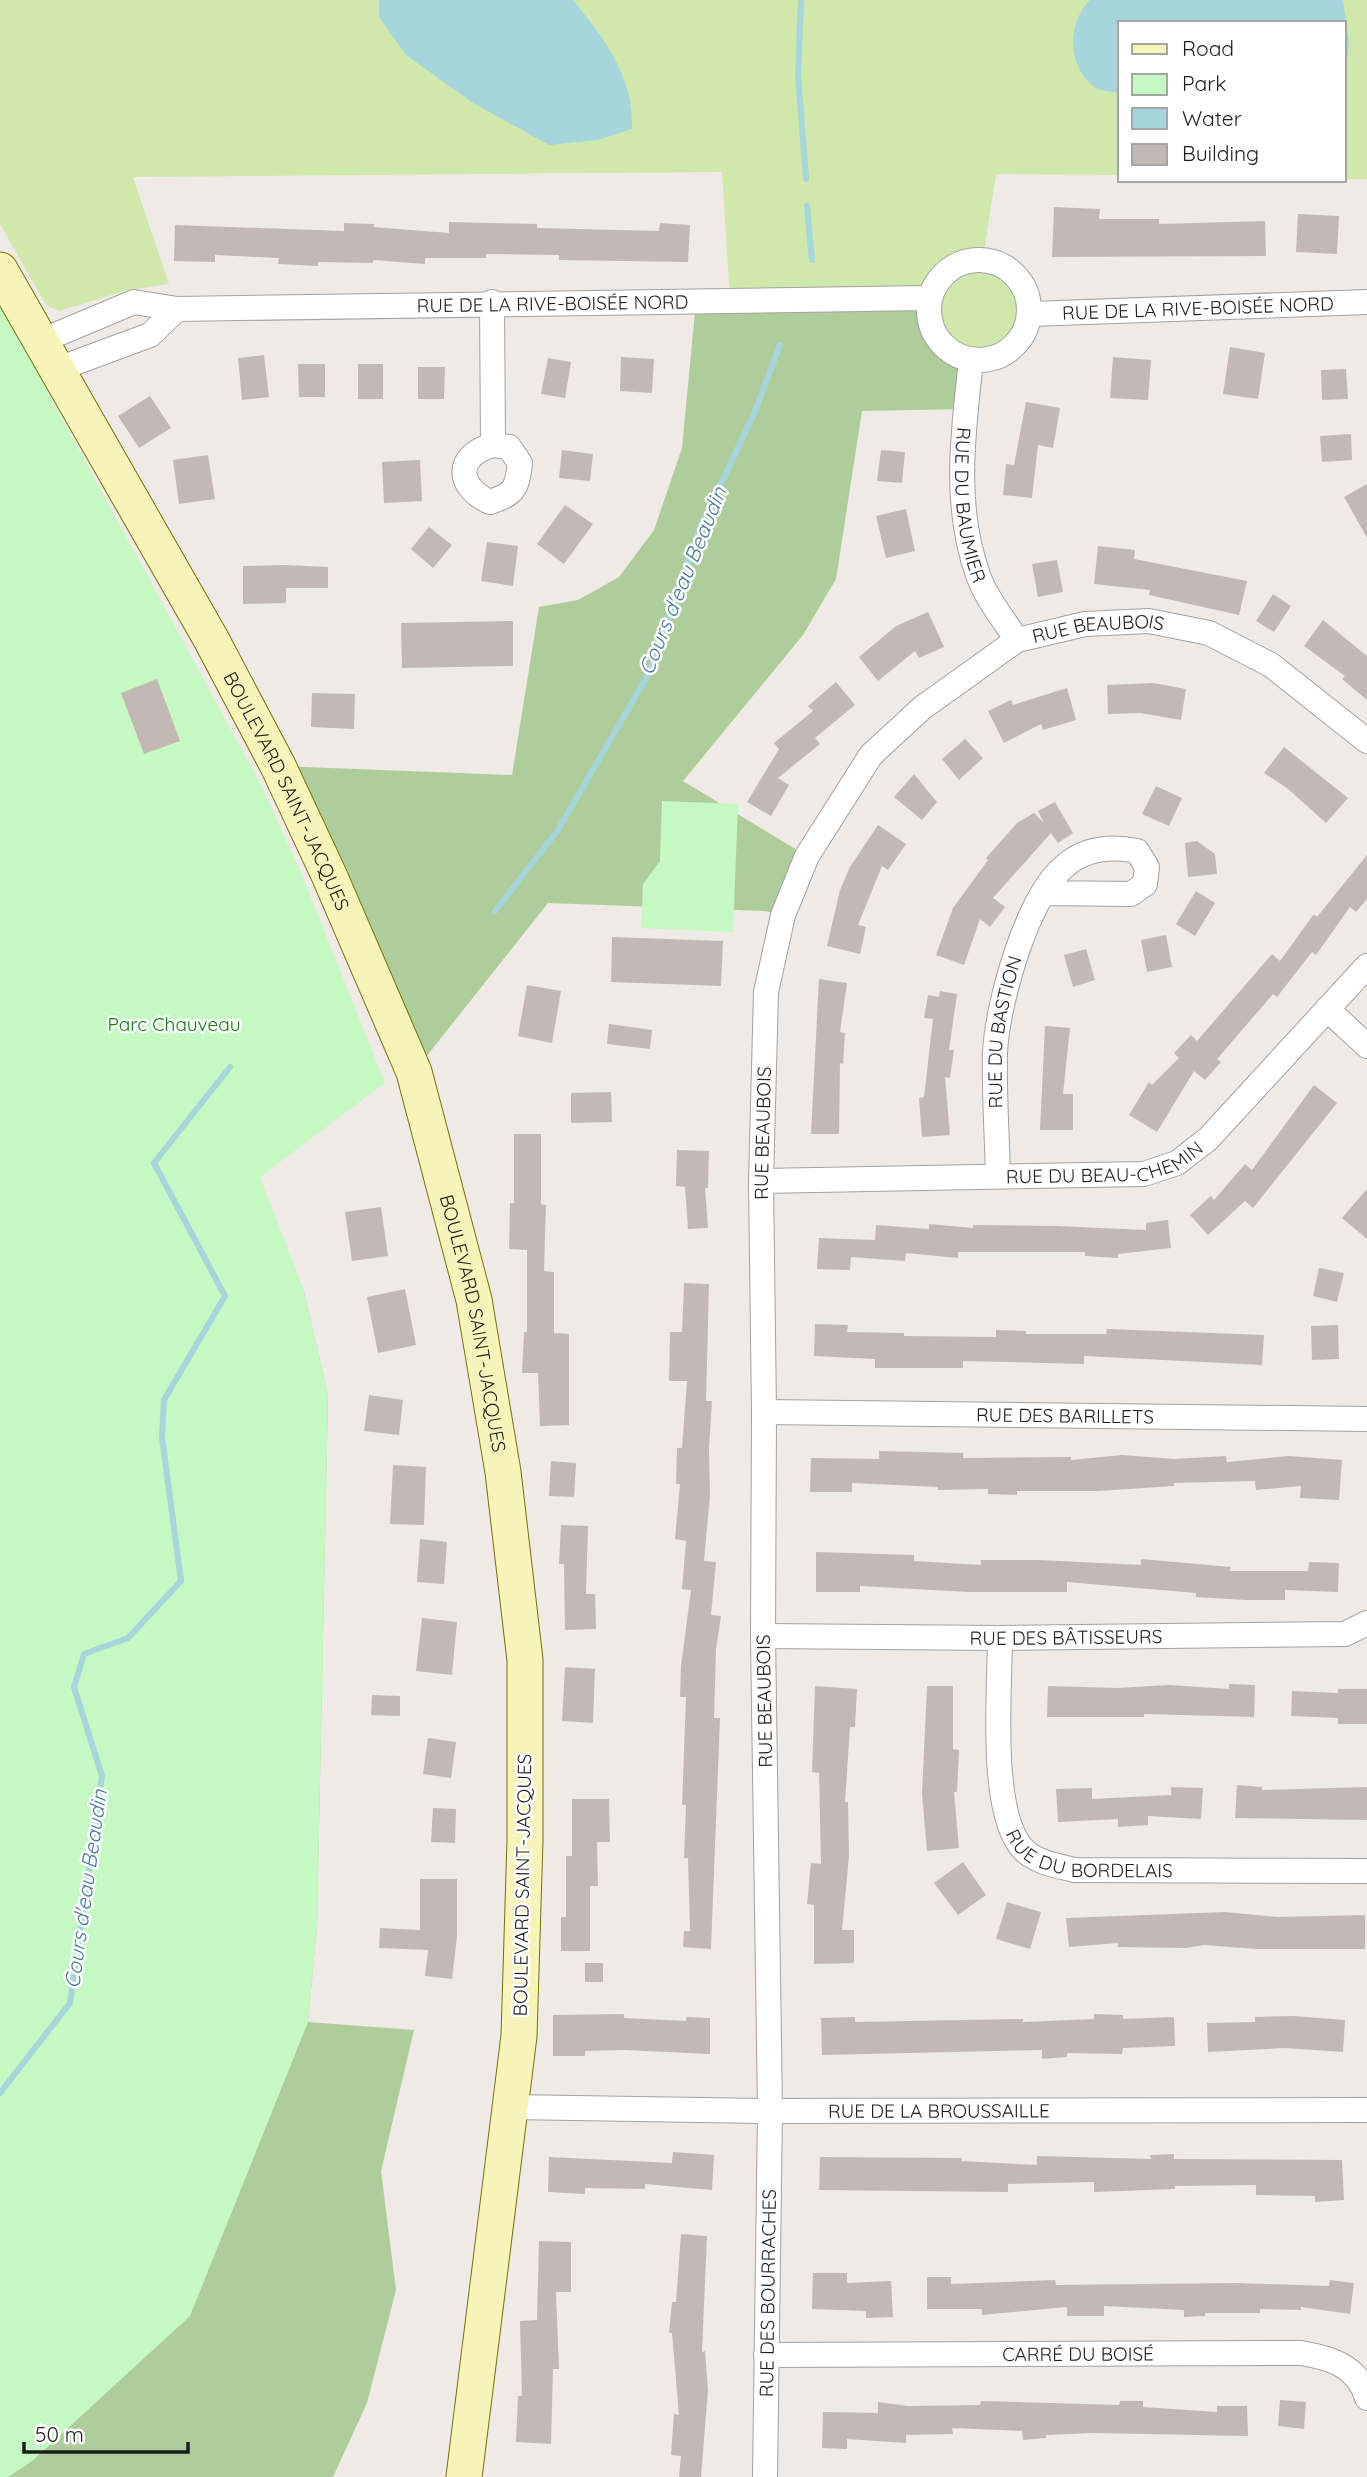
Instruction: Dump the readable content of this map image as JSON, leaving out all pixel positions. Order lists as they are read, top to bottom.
{
  "streets": {
    "street": [
      "RUE DE LA RIVE-BOISÉE NORD",
      "RUE DU BAUMIER",
      "RUE BEAUBOIS",
      "BOULEVARD SAINT-JACQUES",
      "RUE DU BASTION",
      "RUE DU BEAU-CHEMIN",
      "RUE DES BARILLETS",
      "RUE DES BÂTISSEURS",
      "RUE DU BORDELAIS",
      "RUE DE LA BROUSSAILLE",
      "RUE DES BOURRACHES",
      "CARRÉ DU BOISÉ"
    ]
  },
  "crossings": [
    ["RUE DE LA RIVE-BOISÉE NORD", "RUE DU BAUMIER"],
    ["RUE DE LA RIVE-BOISÉE NORD", "BOULEVARD SAINT-JACQUES"],
    ["RUE DU BAUMIER", "RUE BEAUBOIS"],
    ["RUE BEAUBOIS", "RUE DU BEAU-CHEMIN"],
    ["RUE BEAUBOIS", "RUE DES BARILLETS"],
    ["RUE BEAUBOIS", "RUE DES BÂTISSEURS"],
    ["RUE BEAUBOIS", "RUE DE LA BROUSSAILLE"],
    ["RUE BEAUBOIS", "RUE DES BOURRACHES"],
    ["BOULEVARD SAINT-JACQUES", "RUE DE LA BROUSSAILLE"],
    ["RUE DU BASTION", "RUE DU BEAU-CHEMIN"],
    ["RUE DES BÂTISSEURS", "RUE DU BORDELAIS"],
    ["RUE DE LA BROUSSAILLE", "RUE DES BOURRACHES"],
    ["RUE DES BOURRACHES", "CARRÉ DU BOISÉ"]
  ],
  "water": ["Cours d'eau Beaudin"],
  "parks": ["Parc Chauveau"],
  "legend": [
    "Road",
    "Park",
    "Water",
    "Building"
  ],
  "scale_bar": "50 m"
}
